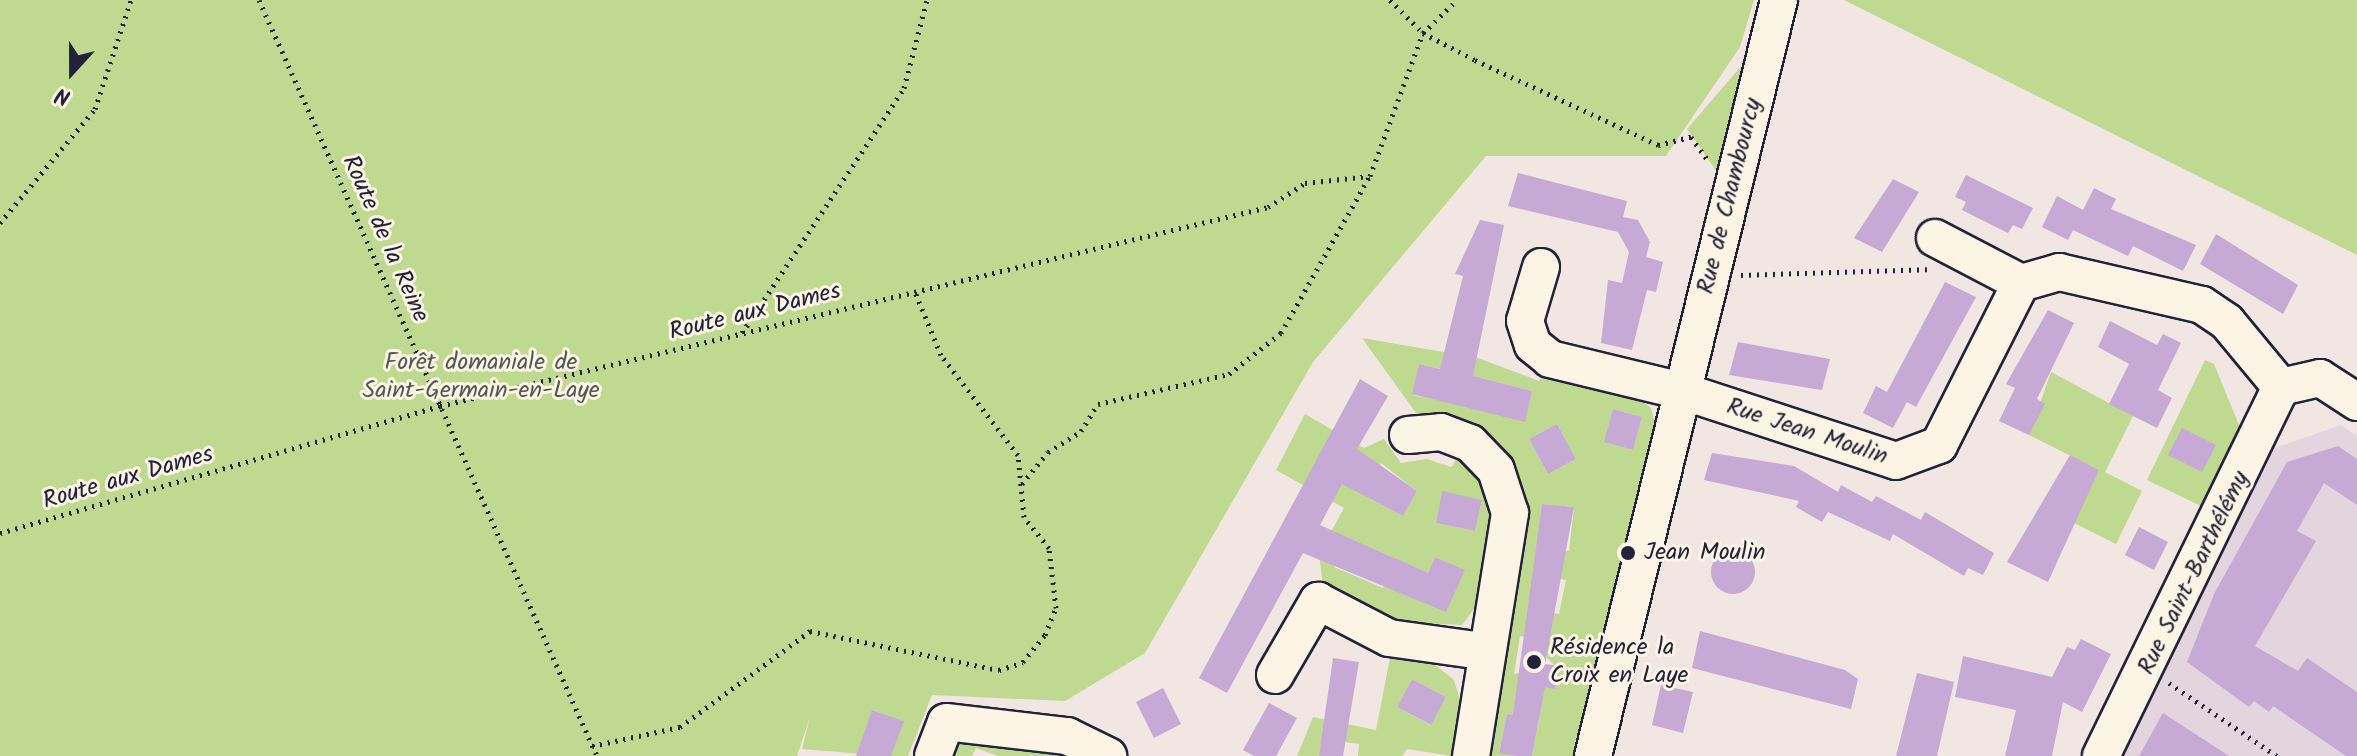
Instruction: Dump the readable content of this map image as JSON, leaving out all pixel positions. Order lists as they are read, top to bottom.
{
  "streets": {
    "street": ["Rue de Chambourcy", "Rue Jean Moulin", "Rue Saint-Barthélémy"],
    "path": ["Route de la Reine", "Route aux Dames"]
  },
  "crossings": [
    ["Rue de Chambourcy", "Rue Jean Moulin"],
    ["Route de la Reine", "Route aux Dames"]
  ],
  "parks": ["Forêt domaniale de Saint-Germain-en-Laye"],
  "places": ["Jean Moulin", "Résidence la Croix en Laye"],
  "north": "bottom"
}
